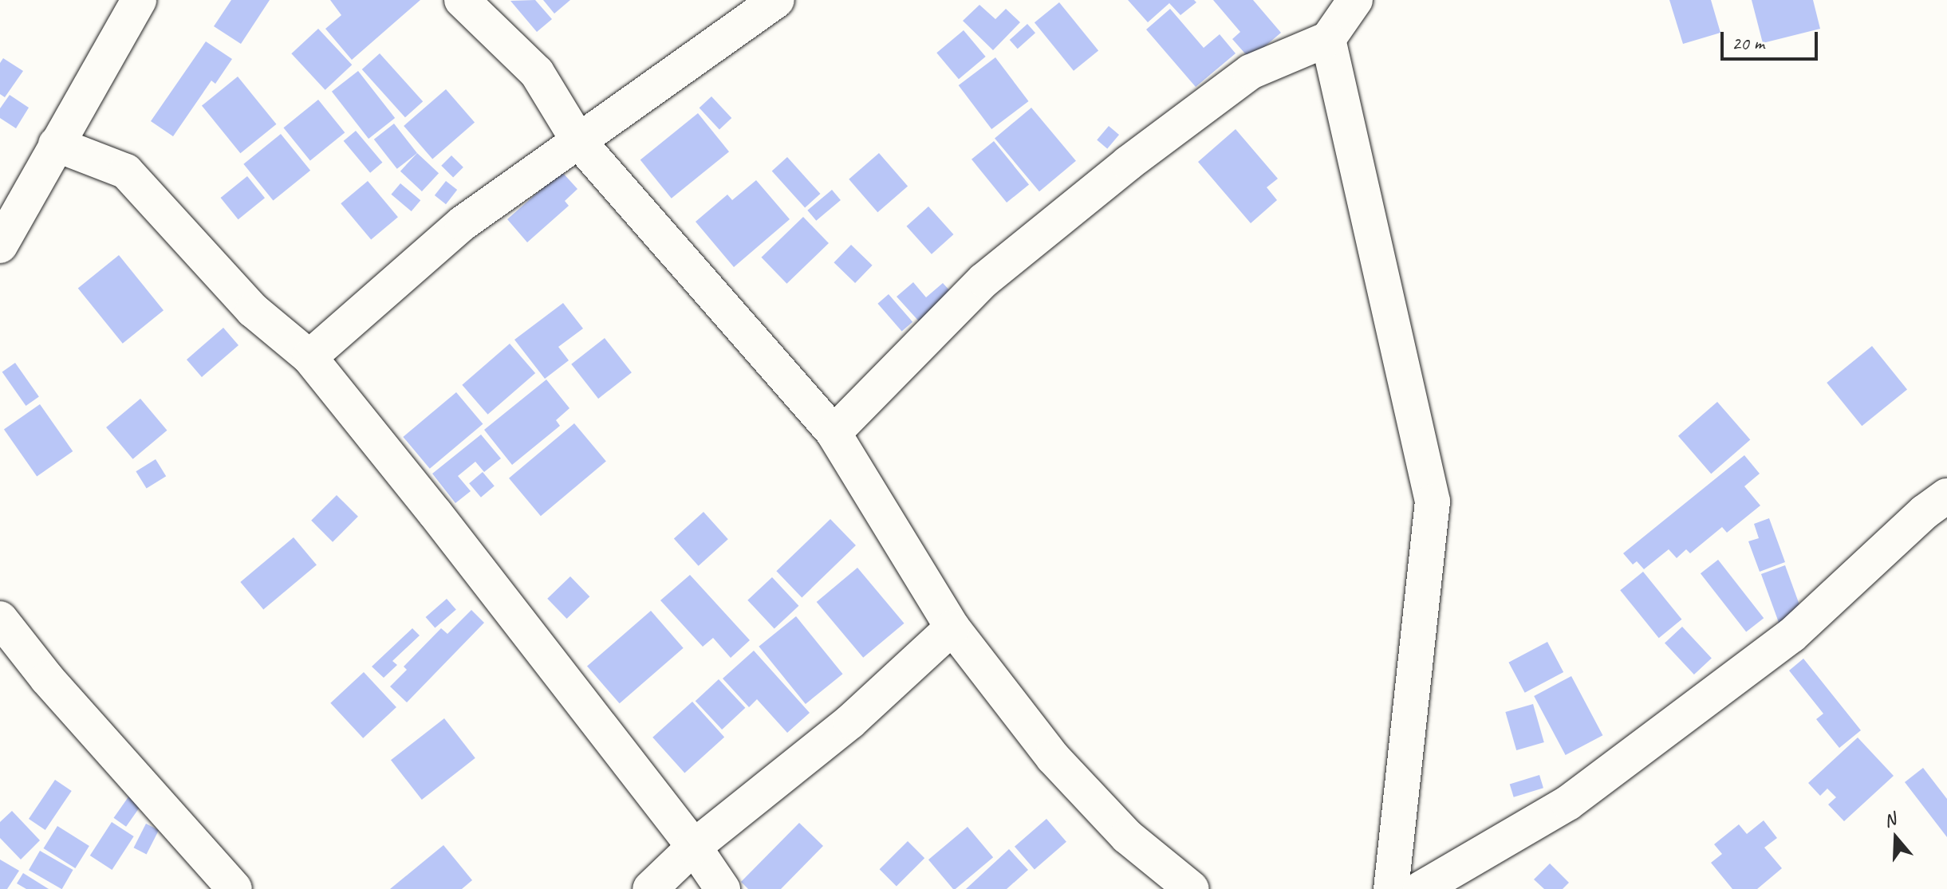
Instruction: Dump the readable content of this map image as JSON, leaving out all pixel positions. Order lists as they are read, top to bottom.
{
  "scale_bar": "20 m",
  "north": "top"
}
